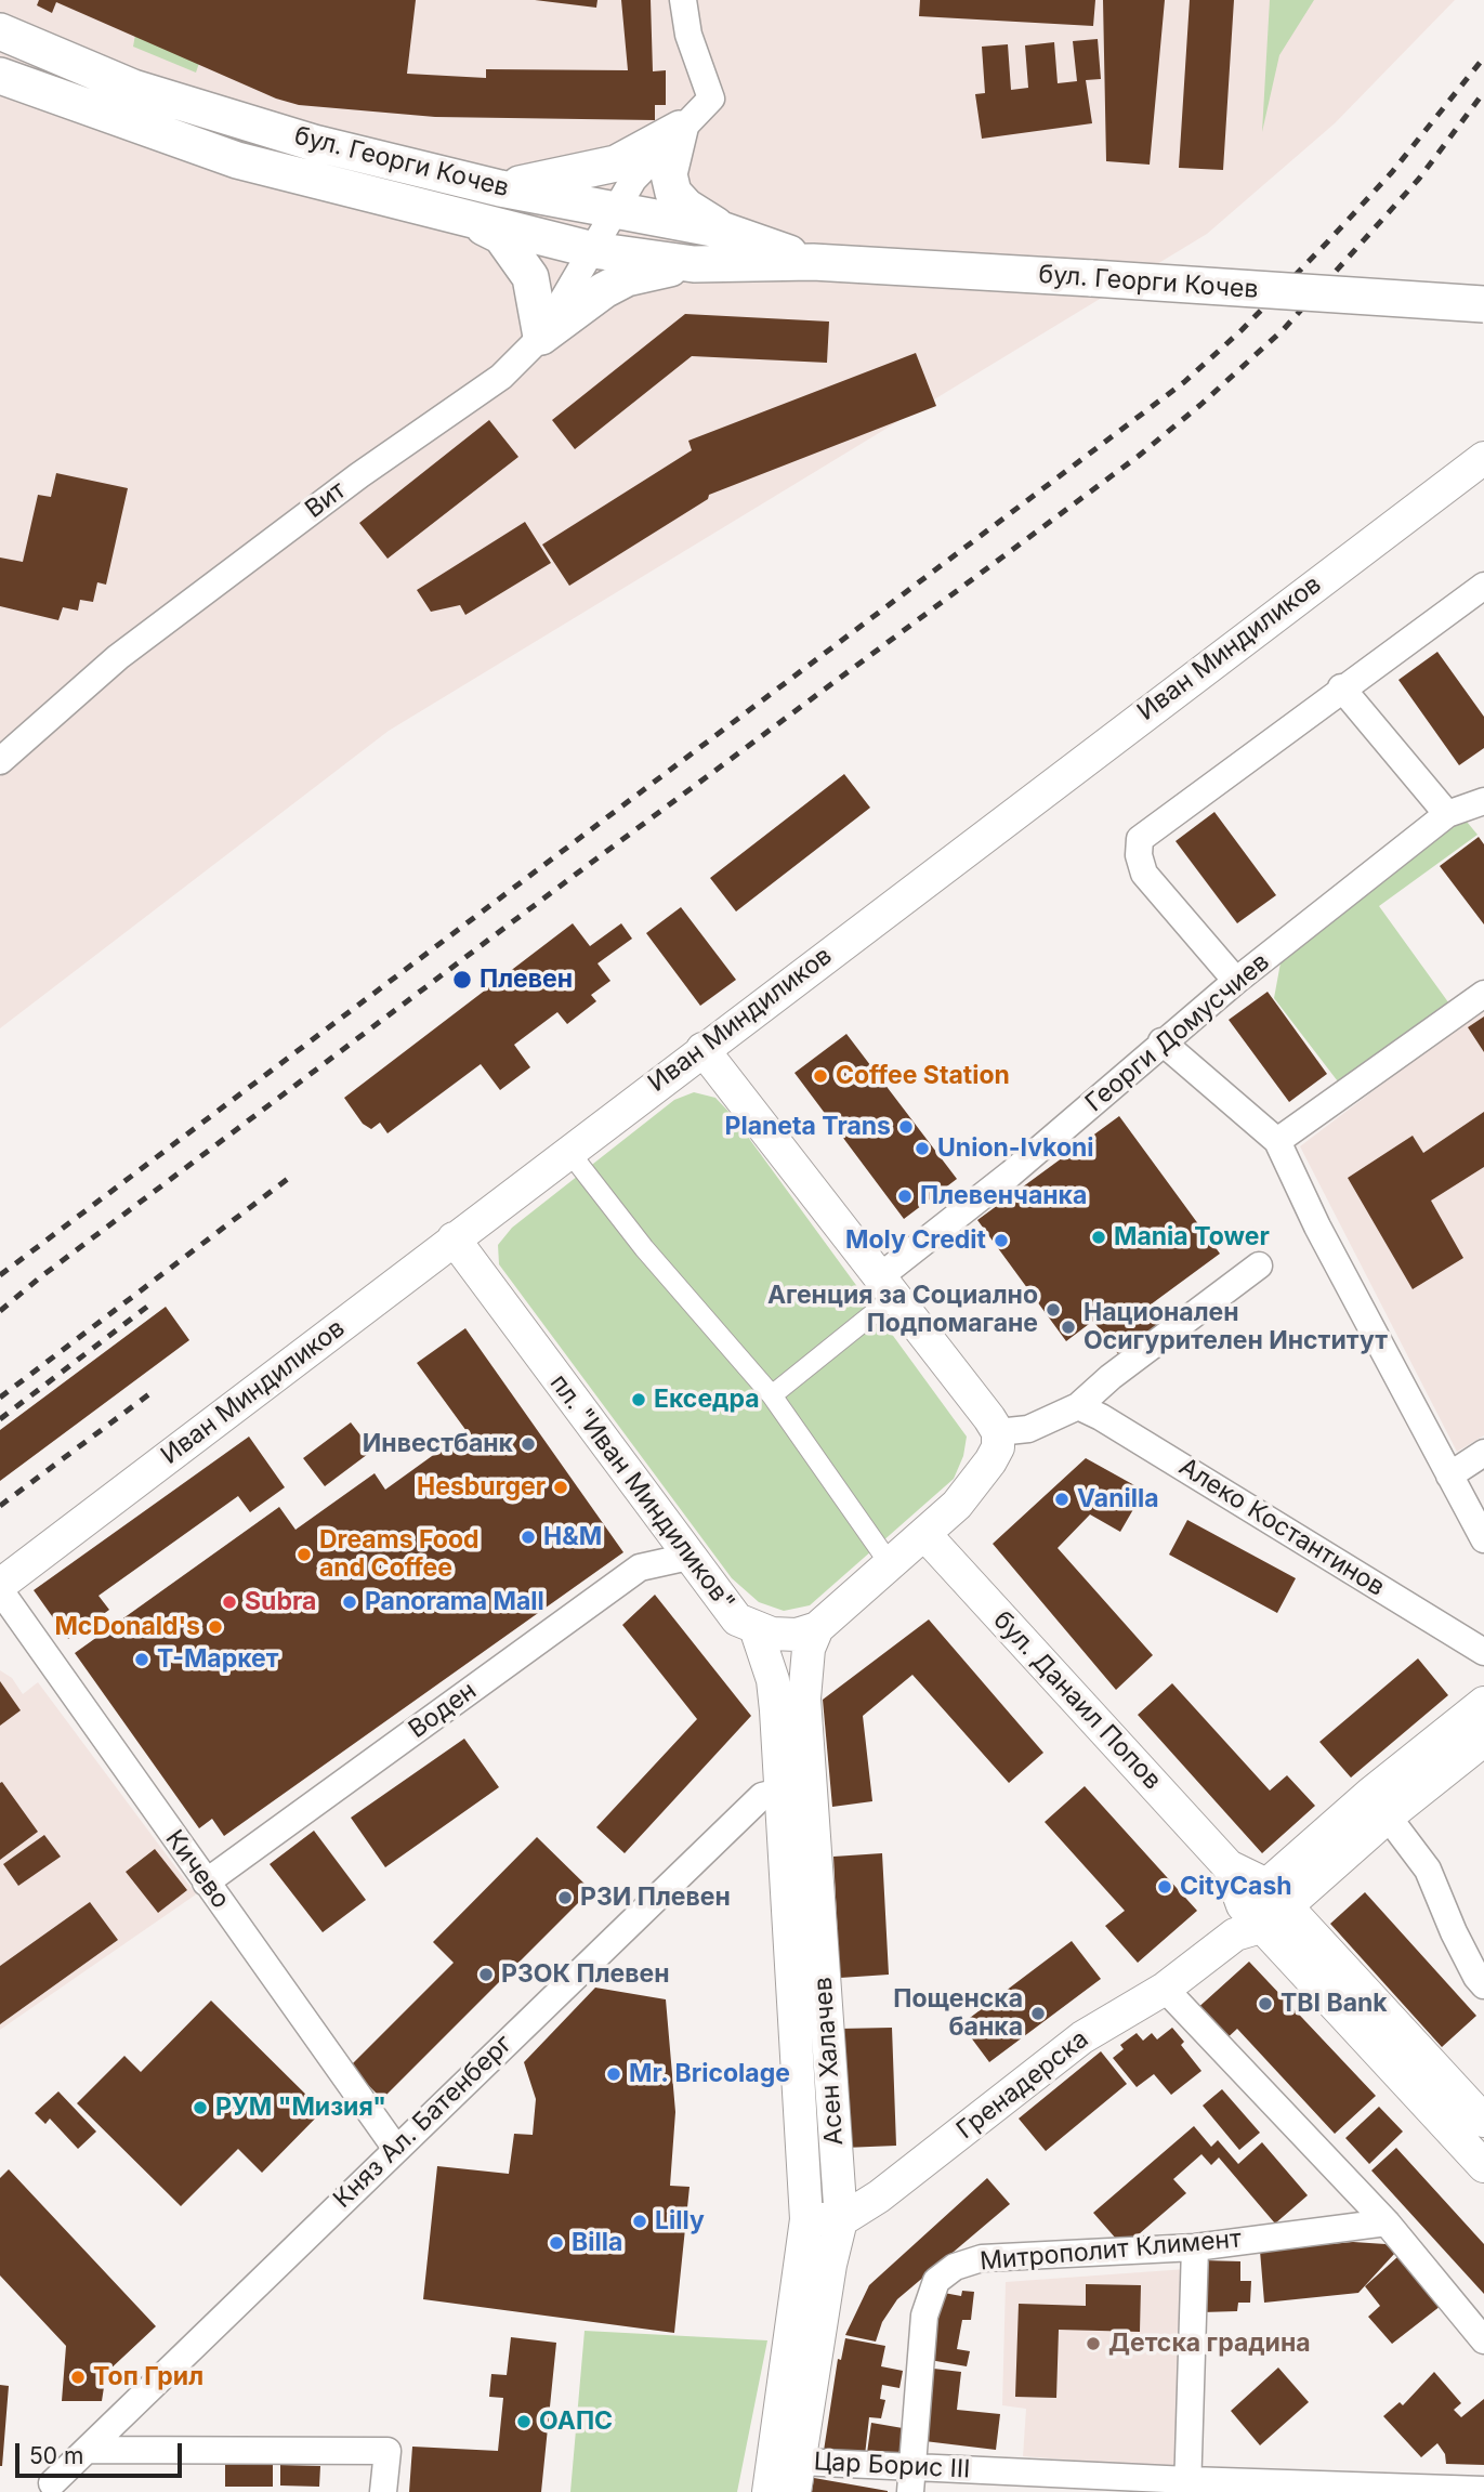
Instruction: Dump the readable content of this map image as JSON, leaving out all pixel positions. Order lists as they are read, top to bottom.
{
  "streets": {
    "main road": ["бул. Георги Кочев"],
    "street": [
      "Вит",
      "Иван Миндиликов",
      "Георги Домусчиев",
      "пл. \"Иван Миндиликов\"",
      "Алеко Костантинов",
      "бул. Данаил Попов",
      "Воден",
      "Кичево",
      "Асен Халачев",
      "Гренадерска",
      "Княз Ал. Батенберг",
      "Митрополит Климент",
      "Цар Борис III"
    ]
  },
  "crossings": [
    ["бул. Георги Кочев", "Вит"],
    ["Иван Миндиликов", "пл. \"Иван Миндиликов\""],
    ["пл. \"Иван Миндиликов\"", "Воден"],
    ["пл. \"Иван Миндиликов\"", "Асен Халачев"],
    ["бул. Данаил Попов", "Гренадерска"],
    ["Воден", "Кичево"],
    ["Кичево", "Княз Ал. Батенберг"],
    ["Асен Халачев", "Гренадерска"],
    ["Асен Халачев", "Княз Ал. Батенберг"],
    ["Асен Халачев", "Цар Борис III"],
    ["Митрополит Климент", "Цар Борис III"]
  ],
  "places": [
    "Плевен",
    "Coffee Station",
    "Planeta Trans",
    "Union-Ivkoni",
    "Плевенчанка",
    "Mania Tower",
    "Moly Credit",
    "Агенция за Социално Подпомагане",
    "Национален Осигурителен Институт",
    "Екседра",
    "Инвестбанк",
    "Hesburger",
    "Vanilla",
    "H&M",
    "Dreams Food and Coffee",
    "Subra",
    "Panorama Mall",
    "McDonald's",
    "Т-Маркет",
    "CityCash",
    "РЗИ Плевен",
    "РЗОК Плевен",
    "TBI Bank",
    "Пощенска банка",
    "Mr. Bricolage",
    "РУМ \"Мизия\"",
    "Lilly",
    "Billa",
    "Детска градина",
    "Топ Грил",
    "ОАПС"
  ],
  "scale_bar": "50 m"
}
